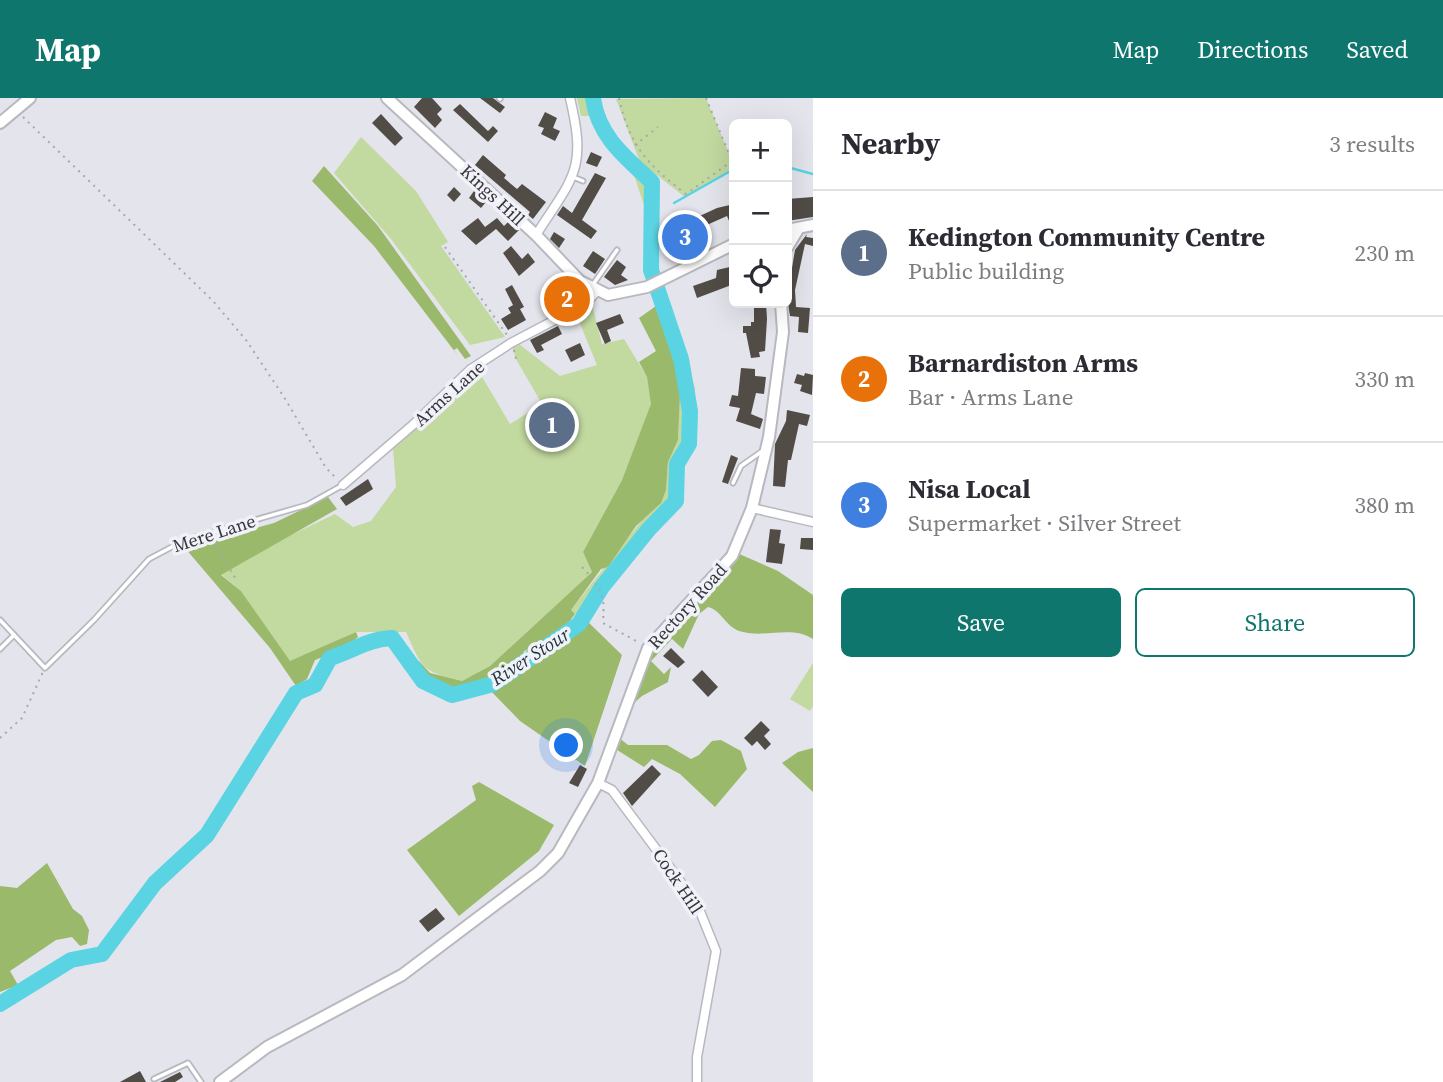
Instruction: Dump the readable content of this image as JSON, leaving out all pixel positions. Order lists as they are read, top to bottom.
{
  "streets": {
    "street": [
      "Kings Hill",
      "Arms Lane",
      "Rectory Road",
      "Cock Hill"
    ],
    "lane": ["Mere Lane"]
  },
  "crossings": [
    ["Kings Hill", "Arms Lane"],
    ["Arms Lane", "Mere Lane"],
    ["Rectory Road", "Cock Hill"]
  ],
  "water": ["River Stour"],
  "page": {
    "header": "Map",
    "nav": ["Map", "Directions", "Saved"],
    "heading": ["Nearby", "3 results"],
    "map_buttons": ["+", "−"],
    "list": [
      {
        "mark": "1",
        "name": "Kedington Community Centre",
        "note": "Public building",
        "value": "230 m"
      },
      {
        "mark": "2",
        "name": "Barnardiston Arms",
        "note": "Bar · Arms Lane",
        "value": "330 m"
      },
      {
        "mark": "3",
        "name": "Nisa Local",
        "note": "Supermarket · Silver Street",
        "value": "380 m"
      }
    ],
    "pins": ["3", "2", "1"],
    "buttons": ["Save", "Share"]
  }
}
